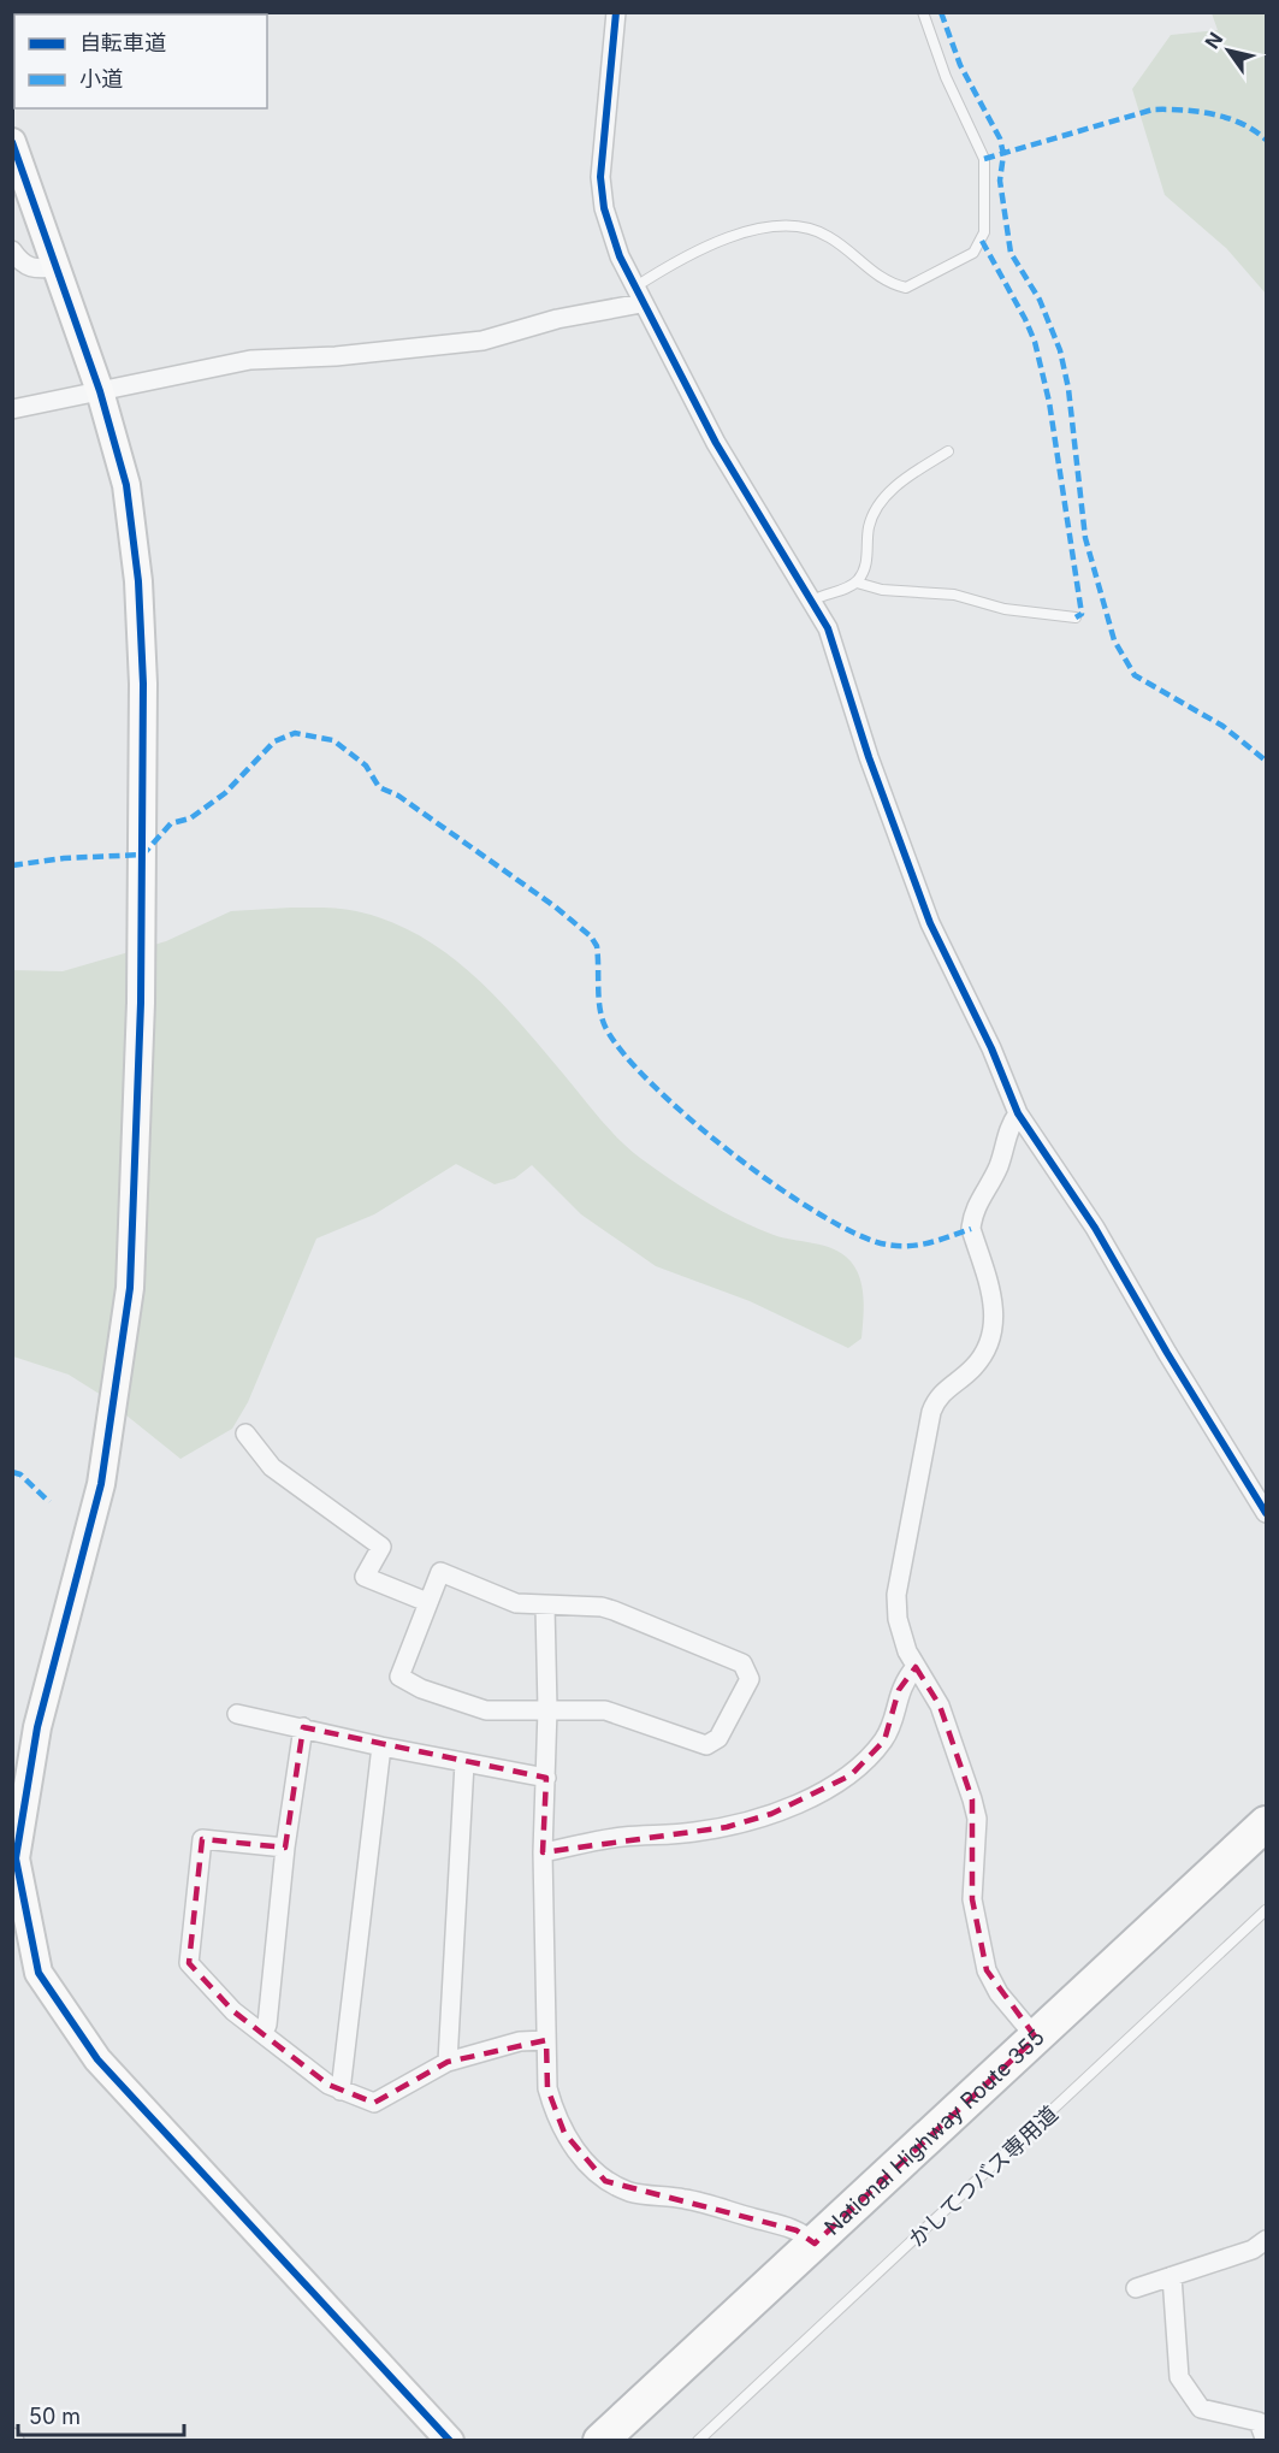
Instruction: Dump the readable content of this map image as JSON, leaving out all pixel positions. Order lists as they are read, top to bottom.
{
  "streets": {
    "highway": ["National Highway Route 355"],
    "lane": ["かしてつバス専用道"]
  },
  "legend": ["自転車道", "小道"],
  "scale_bar": "50 m",
  "north": "top left"
}
